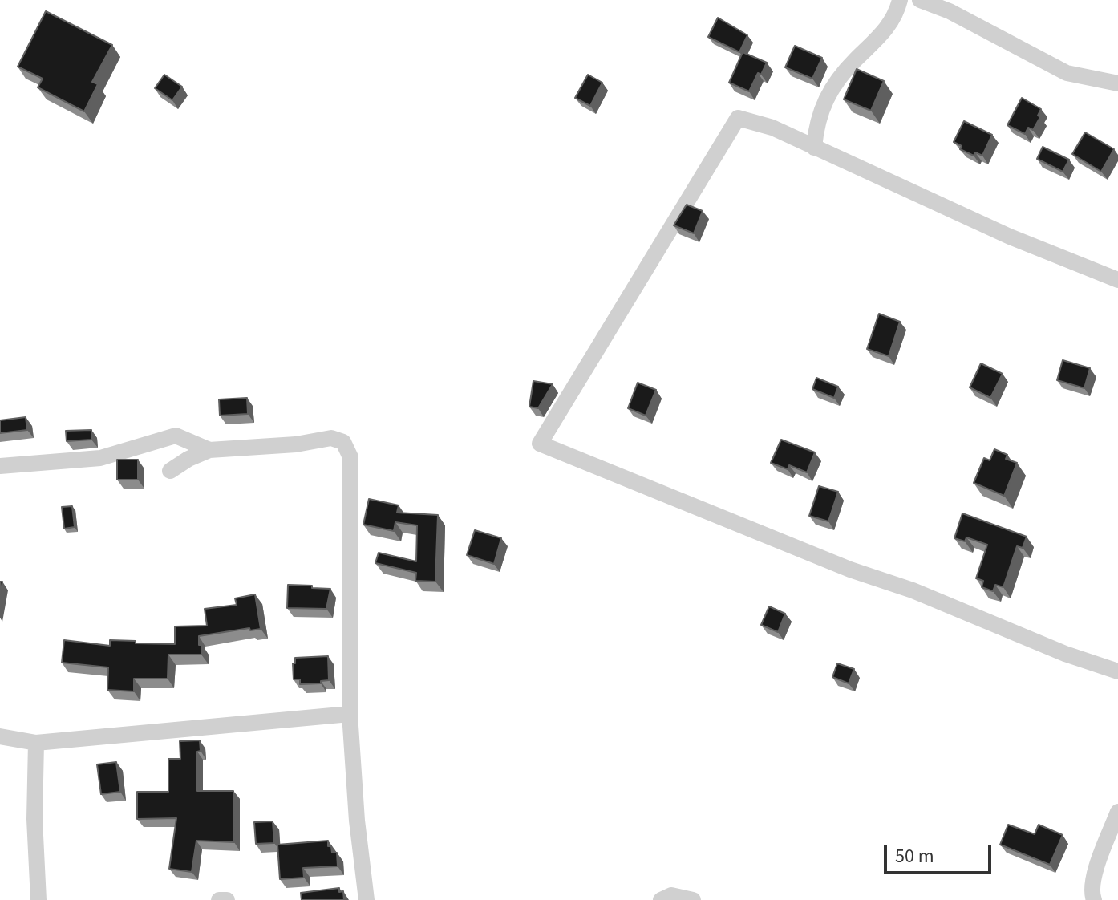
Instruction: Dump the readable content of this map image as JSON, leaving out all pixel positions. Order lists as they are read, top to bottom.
{
  "scale_bar": "50 m"
}
